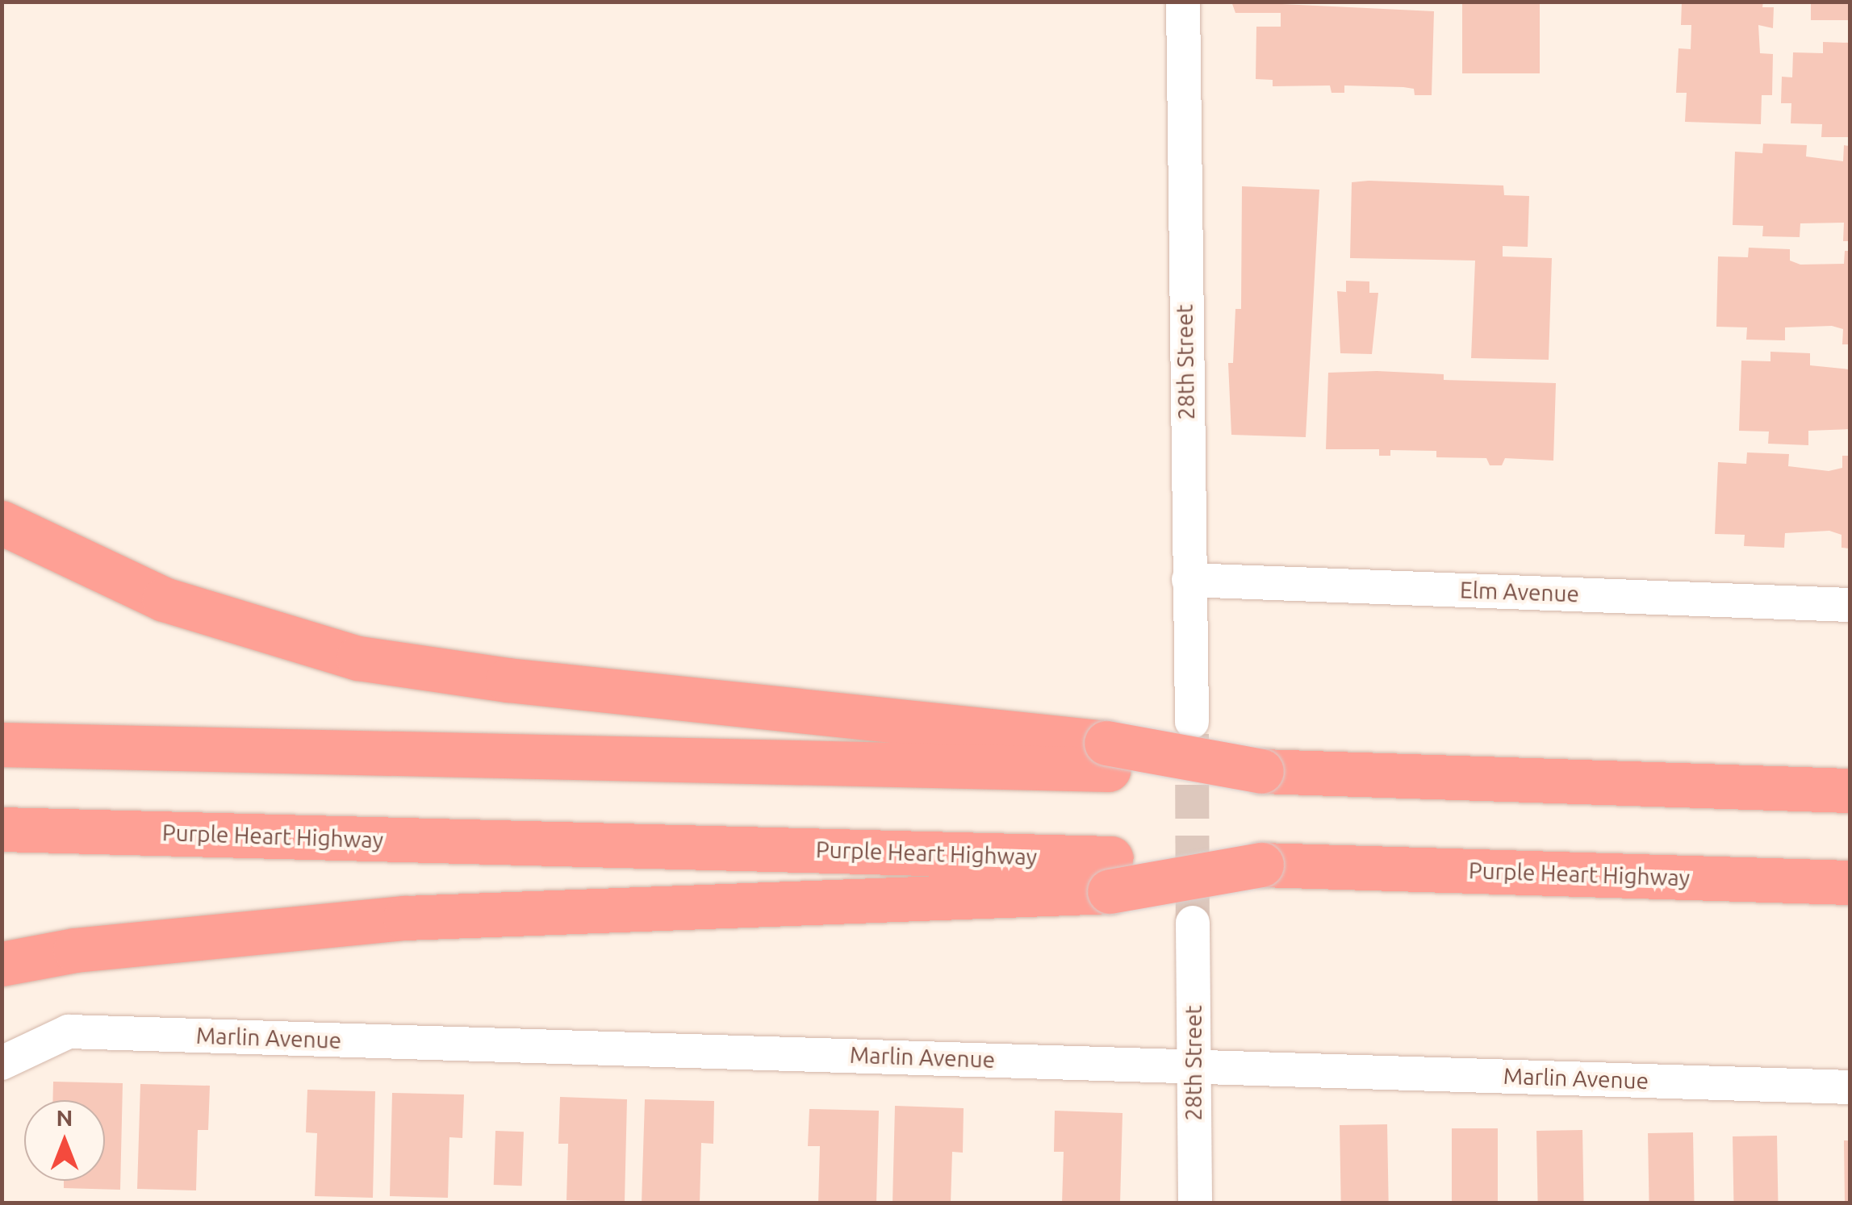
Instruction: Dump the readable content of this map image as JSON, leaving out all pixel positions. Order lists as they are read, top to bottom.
{
  "streets": {
    "highway": ["Purple Heart Highway"],
    "street": ["28th Street", "Elm Avenue", "Marlin Avenue"]
  },
  "crossings": [
    ["28th Street", "Elm Avenue"],
    ["28th Street", "Marlin Avenue"]
  ],
  "north": "top"
}
